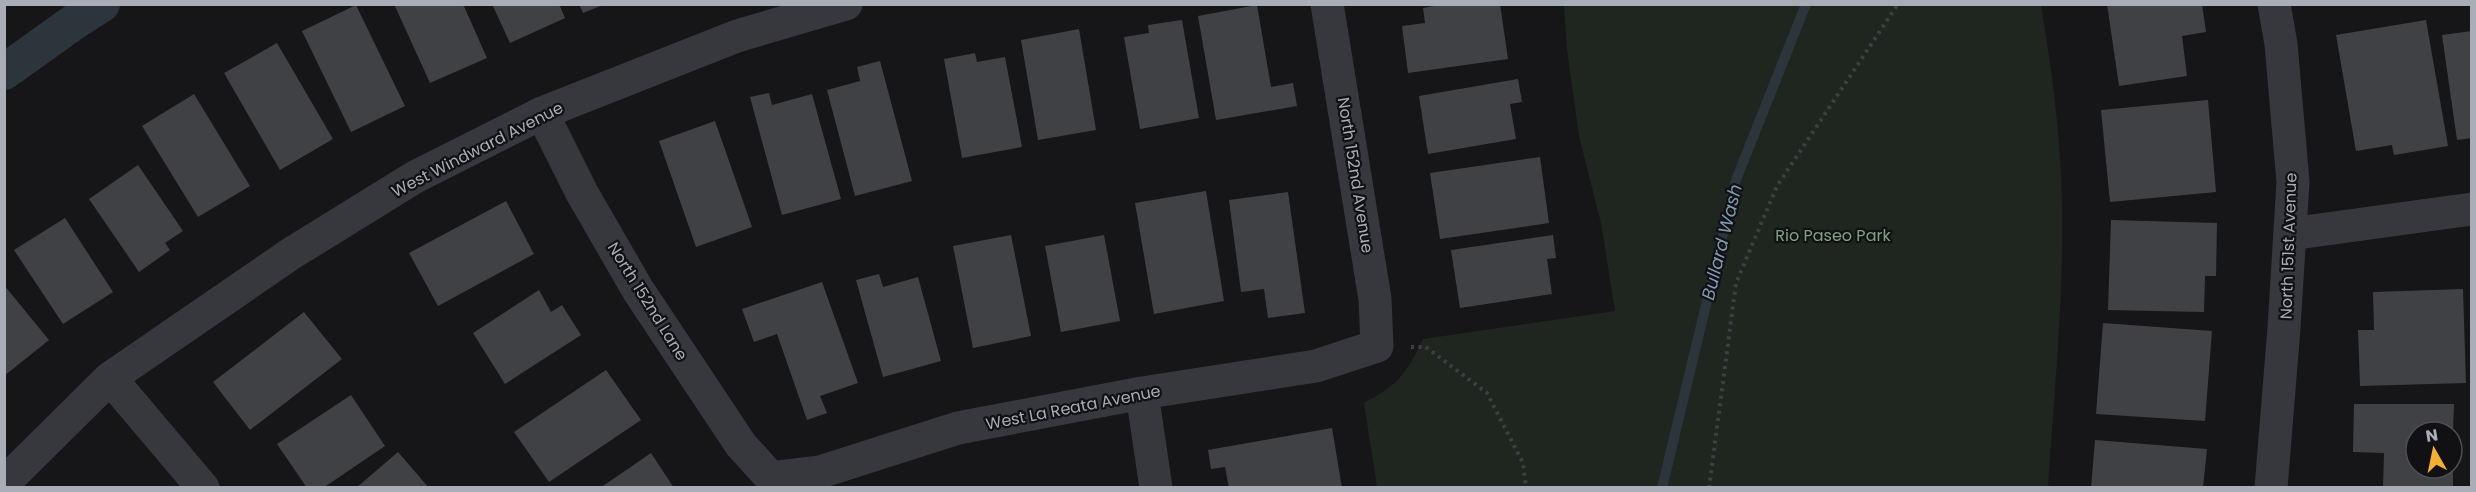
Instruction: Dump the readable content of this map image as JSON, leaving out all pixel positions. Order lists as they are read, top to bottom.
{
  "streets": {
    "street": [
      "West Windward Avenue",
      "North 152nd Avenue",
      "North 151st Avenue",
      "North 152nd Lane",
      "West La Reata Avenue"
    ]
  },
  "crossings": [
    ["West Windward Avenue", "North 152nd Lane"],
    ["North 152nd Avenue", "West La Reata Avenue"],
    ["North 152nd Lane", "West La Reata Avenue"]
  ],
  "water": ["Bullard Wash"],
  "parks": ["Rio Paseo Park"],
  "north": "top"
}
